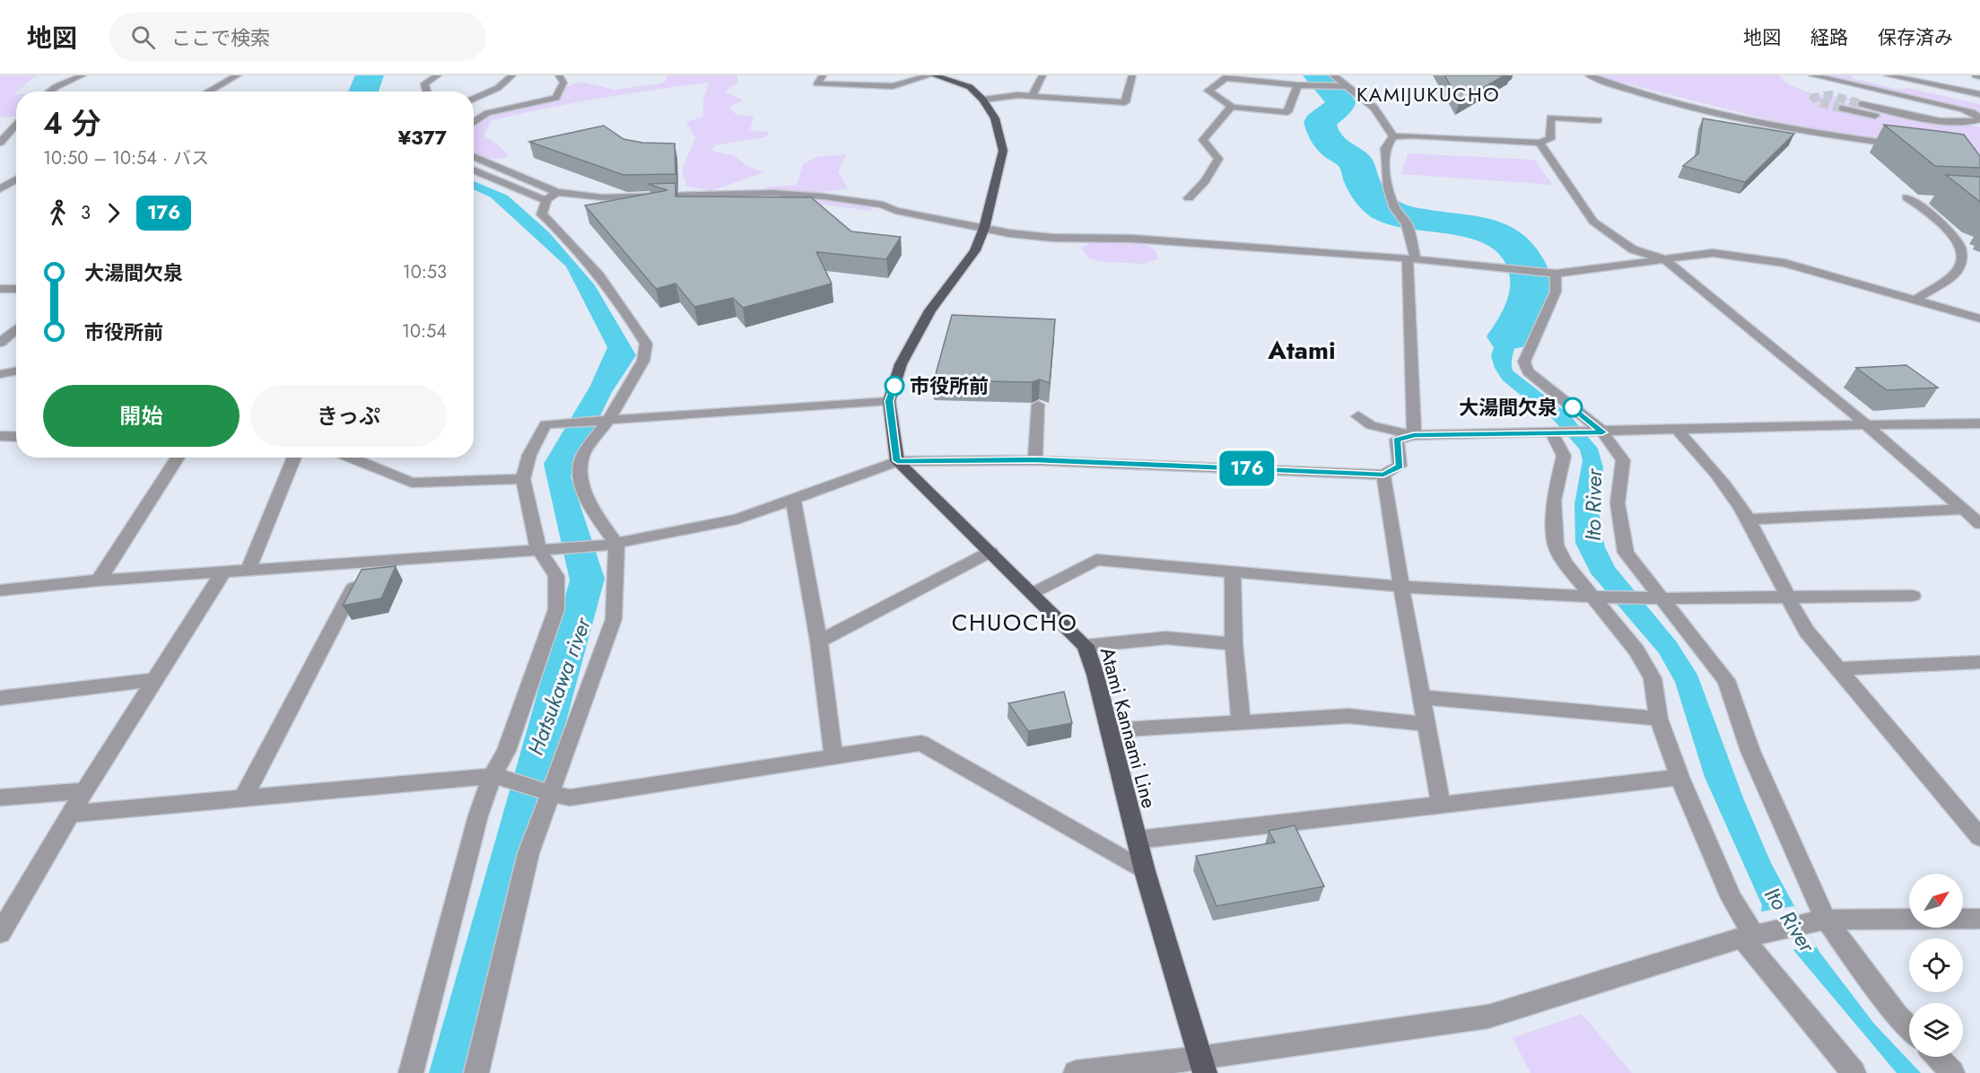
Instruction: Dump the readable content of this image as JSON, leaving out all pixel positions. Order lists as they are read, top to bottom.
{
  "streets": {
    "main road": ["Atami Kannami Line"]
  },
  "districts": ["KAMIJUKUCHO", "Atami", "CHUOCHO"],
  "water": ["Ito River", "Hatsukawa river"],
  "places": ["市役所前", "大湯間欠泉"],
  "lines": ["bus line 176"],
  "north": "top right",
  "page": {
    "header": "地図",
    "search": "ここで検索",
    "nav": ["地図", "経路", "保存済み"],
    "on_map": "176",
    "heading": ["4 分", "10:50 – 10:54 · バス", "¥377"],
    "legs": ["3", "176"],
    "list": [
      {
        "name": "大湯間欠泉",
        "value": "10:53"
      },
      {
        "name": "市役所前",
        "value": "10:54"
      }
    ],
    "buttons": ["開始", "きっぷ"]
  }
}
